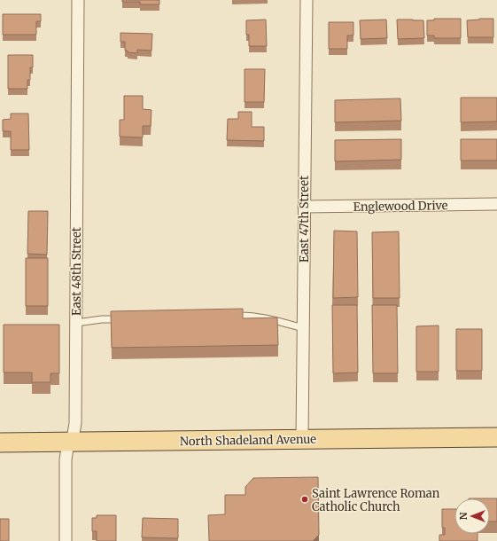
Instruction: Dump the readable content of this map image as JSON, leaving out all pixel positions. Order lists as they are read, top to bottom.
{
  "streets": {
    "main road": ["North Shadeland Avenue"],
    "street": ["Englewood Drive", "East 47th Street", "East 48th Street"]
  },
  "crossings": [
    ["Englewood Drive", "East 47th Street"],
    ["East 47th Street", "North Shadeland Avenue"],
    ["East 48th Street", "North Shadeland Avenue"]
  ],
  "places": ["Saint Lawrence Roman Catholic Church"],
  "north": "left"
}
